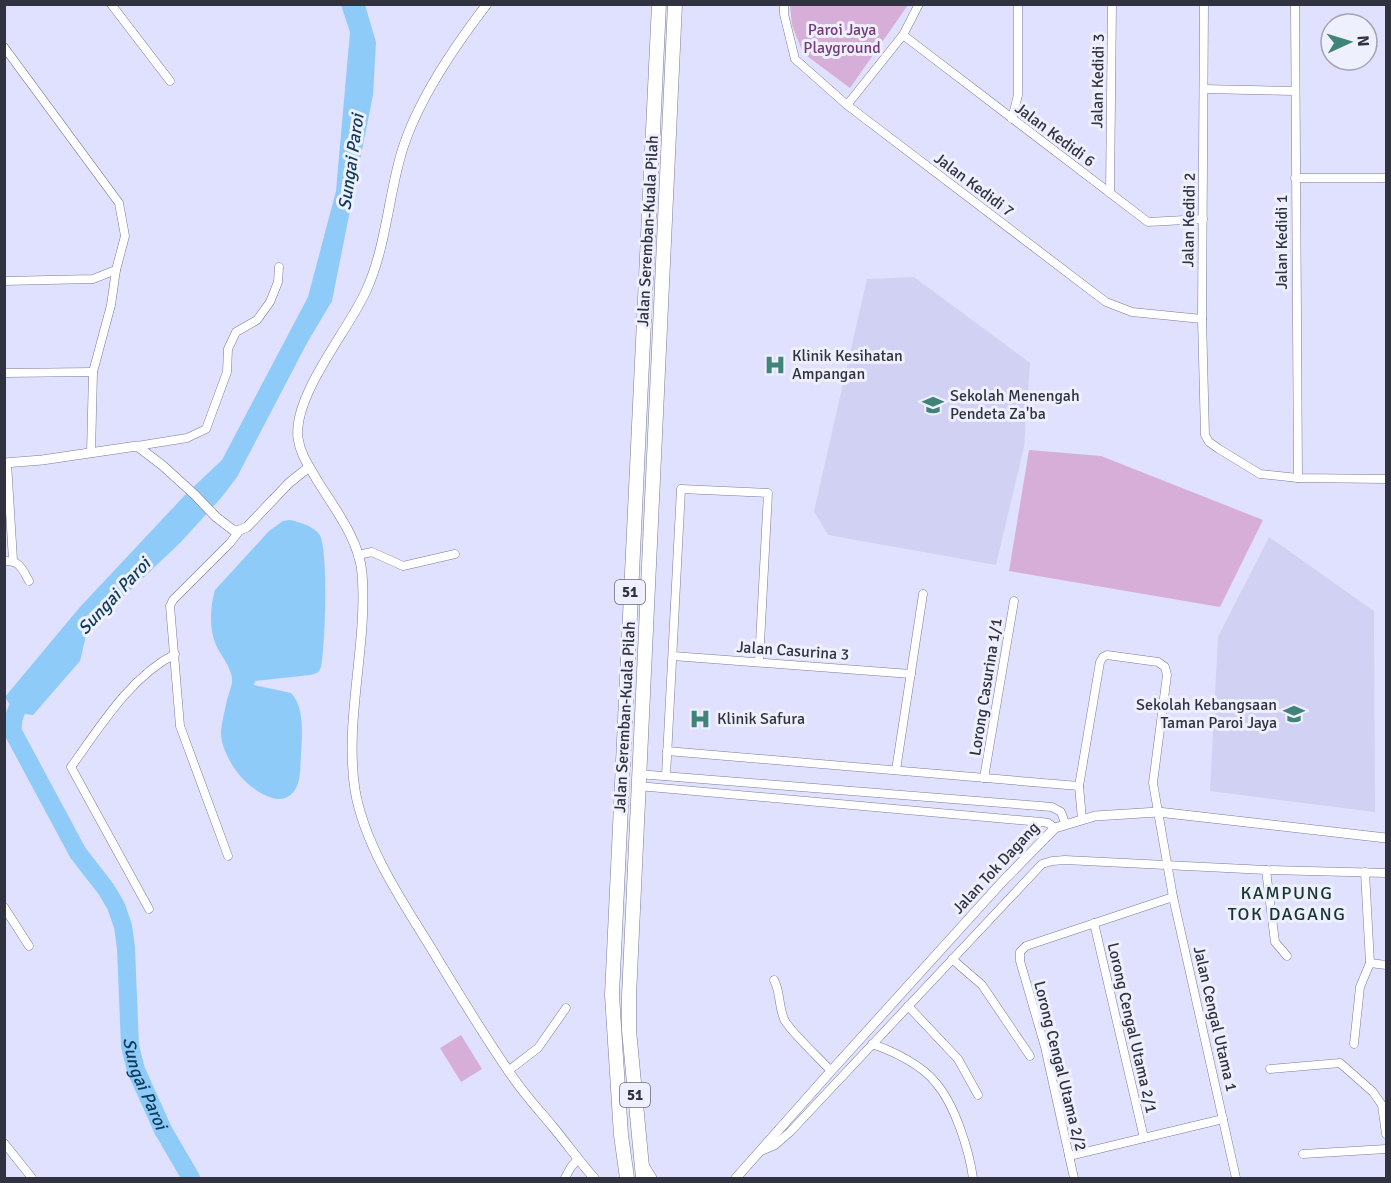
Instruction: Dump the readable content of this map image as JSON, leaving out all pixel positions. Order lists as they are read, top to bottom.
{
  "streets": {
    "highway": ["Jalan Seremban-Kuala Pilah", "51"],
    "street": [
      "Jalan Kedidi 3",
      "Jalan Kedidi 6",
      "Jalan Kedidi 7",
      "Jalan Kedidi 2",
      "Jalan Kedidi 1",
      "Jalan Casurina 3",
      "Lorong Casurina 1/1",
      "Jalan Tok Dagang",
      "Jalan Cengal Utama 1",
      "Lorong Cengal Utama 2/1",
      "Lorong Cengal Utama 2/2"
    ]
  },
  "crossings": [
    ["Jalan Kedidi 3", "Jalan Kedidi 6"],
    ["Jalan Kedidi 6", "Jalan Kedidi 2"],
    ["Jalan Kedidi 7", "Jalan Kedidi 2"],
    ["Jalan Kedidi 2", "Jalan Kedidi 1"],
    ["Jalan Tok Dagang", "Jalan Cengal Utama 1"],
    ["Lorong Cengal Utama 2/1", "Lorong Cengal Utama 2/2"]
  ],
  "districts": ["KAMPUNG TOK DAGANG"],
  "water": ["Sungai Paroi"],
  "parks": ["Paroi Jaya Playground"],
  "places": {
    "hospital": ["Klinik Kesihatan Ampangan", "Klinik Safura"],
    "school or university": ["Sekolah Menengah Pendeta Za'ba", "Sekolah Kebangsaan Taman Paroi Jaya"]
  },
  "north": "right"
}
